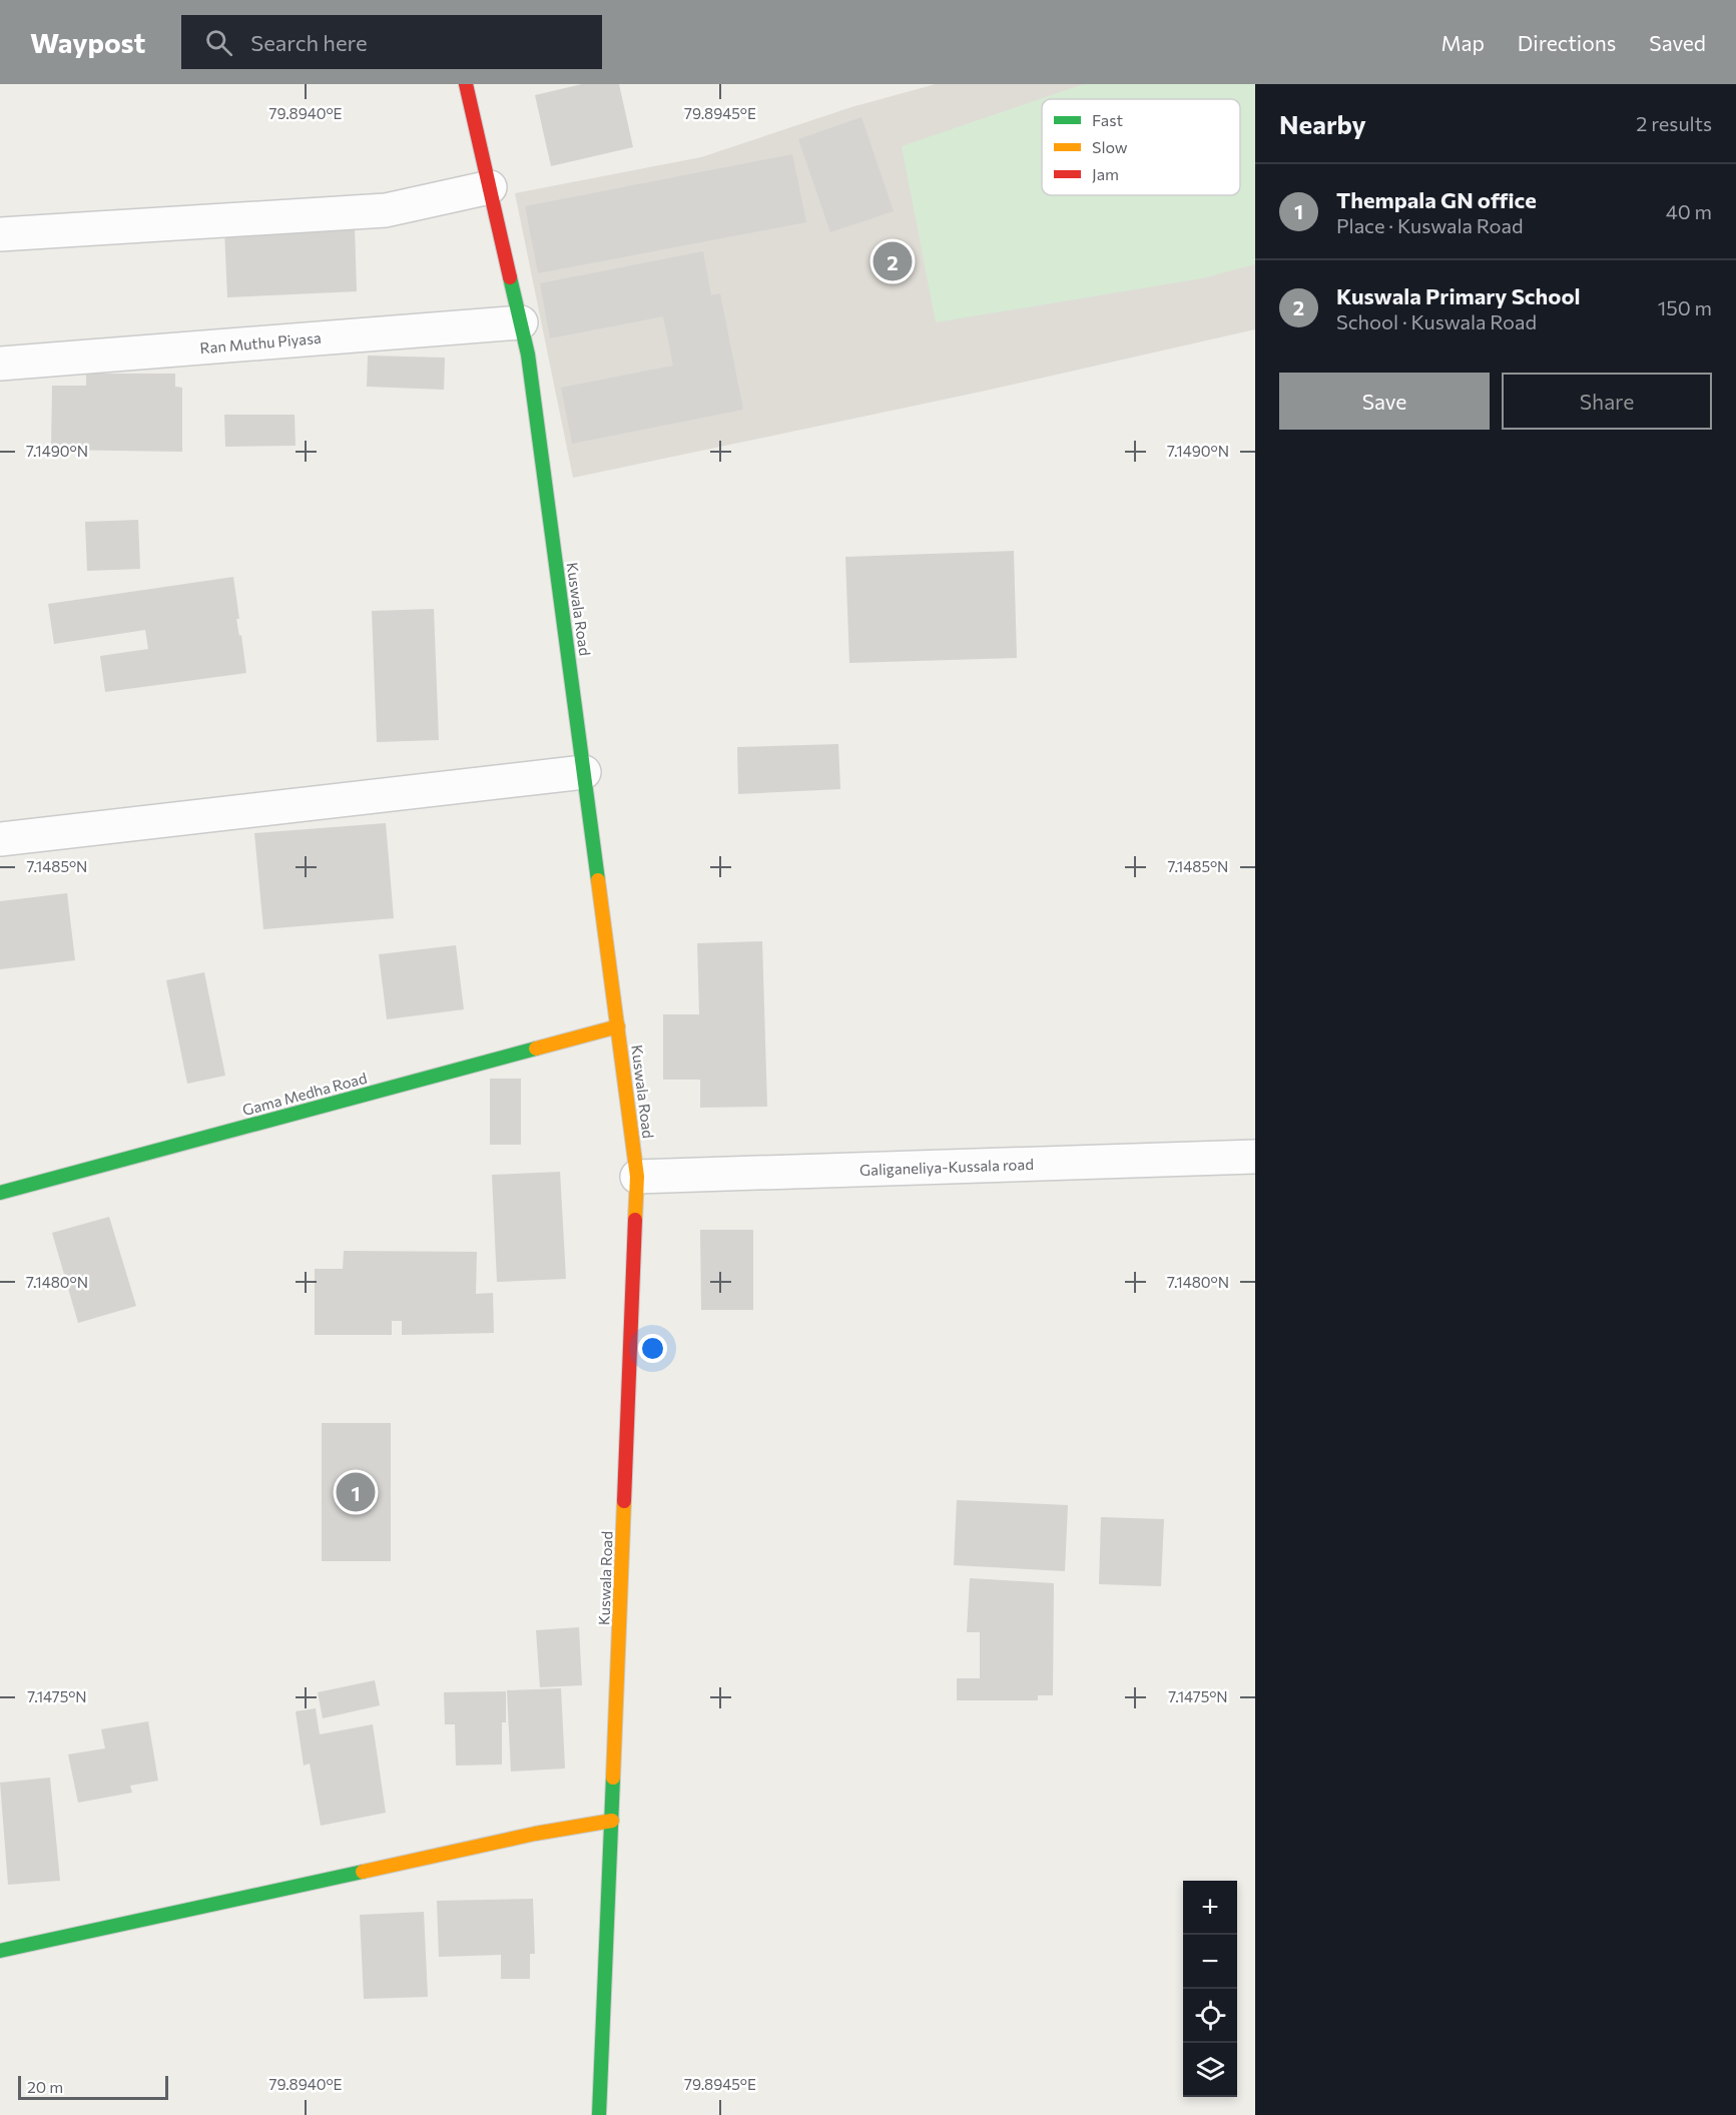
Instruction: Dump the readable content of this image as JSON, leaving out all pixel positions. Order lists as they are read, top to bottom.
{
  "streets": {
    "street": [
      "Ran Muthu Piyasa",
      "Kuswala Road",
      "Gama Medha Road",
      "Galiganeliya-Kussala road"
    ]
  },
  "crossings": [
    ["Ran Muthu Piyasa", "Kuswala Road"],
    ["Kuswala Road", "Gama Medha Road"],
    ["Kuswala Road", "Galiganeliya-Kussala road"]
  ],
  "legend": ["Fast", "Slow", "Jam"],
  "scale_bar": "20 m",
  "page": {
    "header": "Waypost",
    "search": "Search here",
    "nav": ["Map", "Directions", "Saved"],
    "heading": ["Nearby", "2 results"],
    "list": [
      {
        "mark": "1",
        "name": "Thempala GN office",
        "note": "Place · Kuswala Road",
        "value": "40 m"
      },
      {
        "mark": "2",
        "name": "Kuswala Primary School",
        "note": "School · Kuswala Road",
        "value": "150 m"
      }
    ],
    "pins": ["2", "1"],
    "buttons": ["Save", "Share"],
    "map_buttons": ["+", "−"],
    "scale": "20 m"
  },
  "coordinates": [
    "79.8940°E",
    "79.8945°E",
    "7.1490°N",
    "7.1485°N",
    "7.1480°N",
    "7.1475°N"
  ]
}
